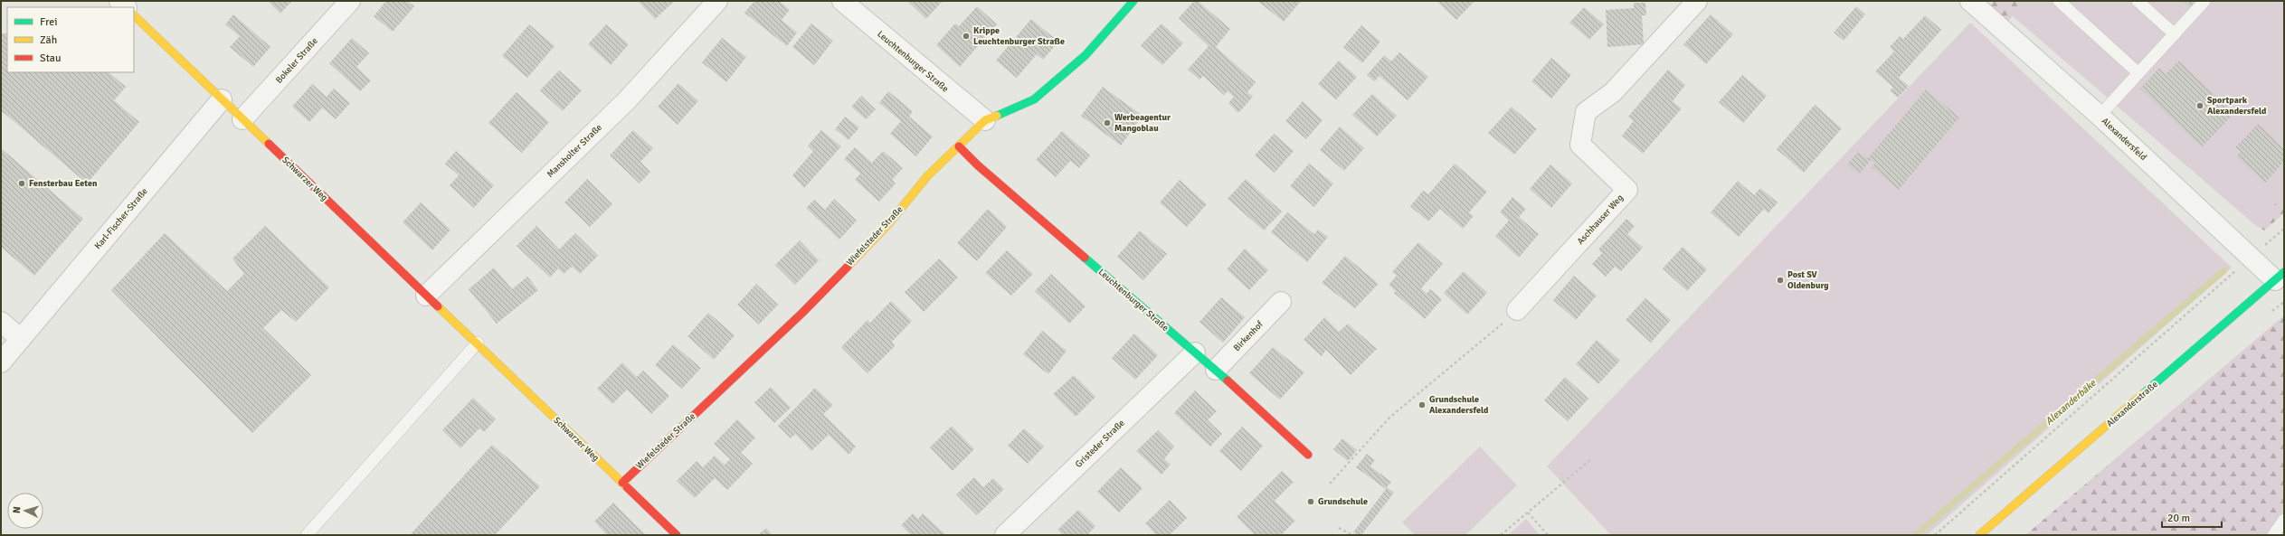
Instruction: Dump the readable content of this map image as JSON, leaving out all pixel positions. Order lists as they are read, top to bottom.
{
  "streets": {
    "street": [
      "Bokeler Straße",
      "Leuchtenburger Straße",
      "Alexandersfeld",
      "Mansholter Straße",
      "Schwarzer Weg",
      "Karl-Fischer-Straße",
      "Aschhauser Weg",
      "Wiefelsteder Straße",
      "Birkenhof",
      "Alexanderstraße",
      "Gristeder Straße"
    ]
  },
  "crossings": [
    ["Bokeler Straße", "Schwarzer Weg"],
    ["Leuchtenburger Straße", "Wiefelsteder Straße"],
    ["Leuchtenburger Straße", "Birkenhof"],
    ["Leuchtenburger Straße", "Gristeder Straße"],
    ["Alexandersfeld", "Alexanderstraße"],
    ["Mansholter Straße", "Schwarzer Weg"],
    ["Schwarzer Weg", "Karl-Fischer-Straße"],
    ["Schwarzer Weg", "Wiefelsteder Straße"]
  ],
  "water": ["Alexanderbäke"],
  "places": [
    "Krippe Leuchtenburger Straße",
    "Sportpark Alexandersfeld",
    "Werbeagentur Mangoblau",
    "Fensterbau Eeten",
    "Post SV Oldenburg",
    "Grundschule Alexandersfeld",
    "Grundschule"
  ],
  "legend": ["Frei", "Zäh", "Stau"],
  "scale_bar": "20 m",
  "north": "left"
}
